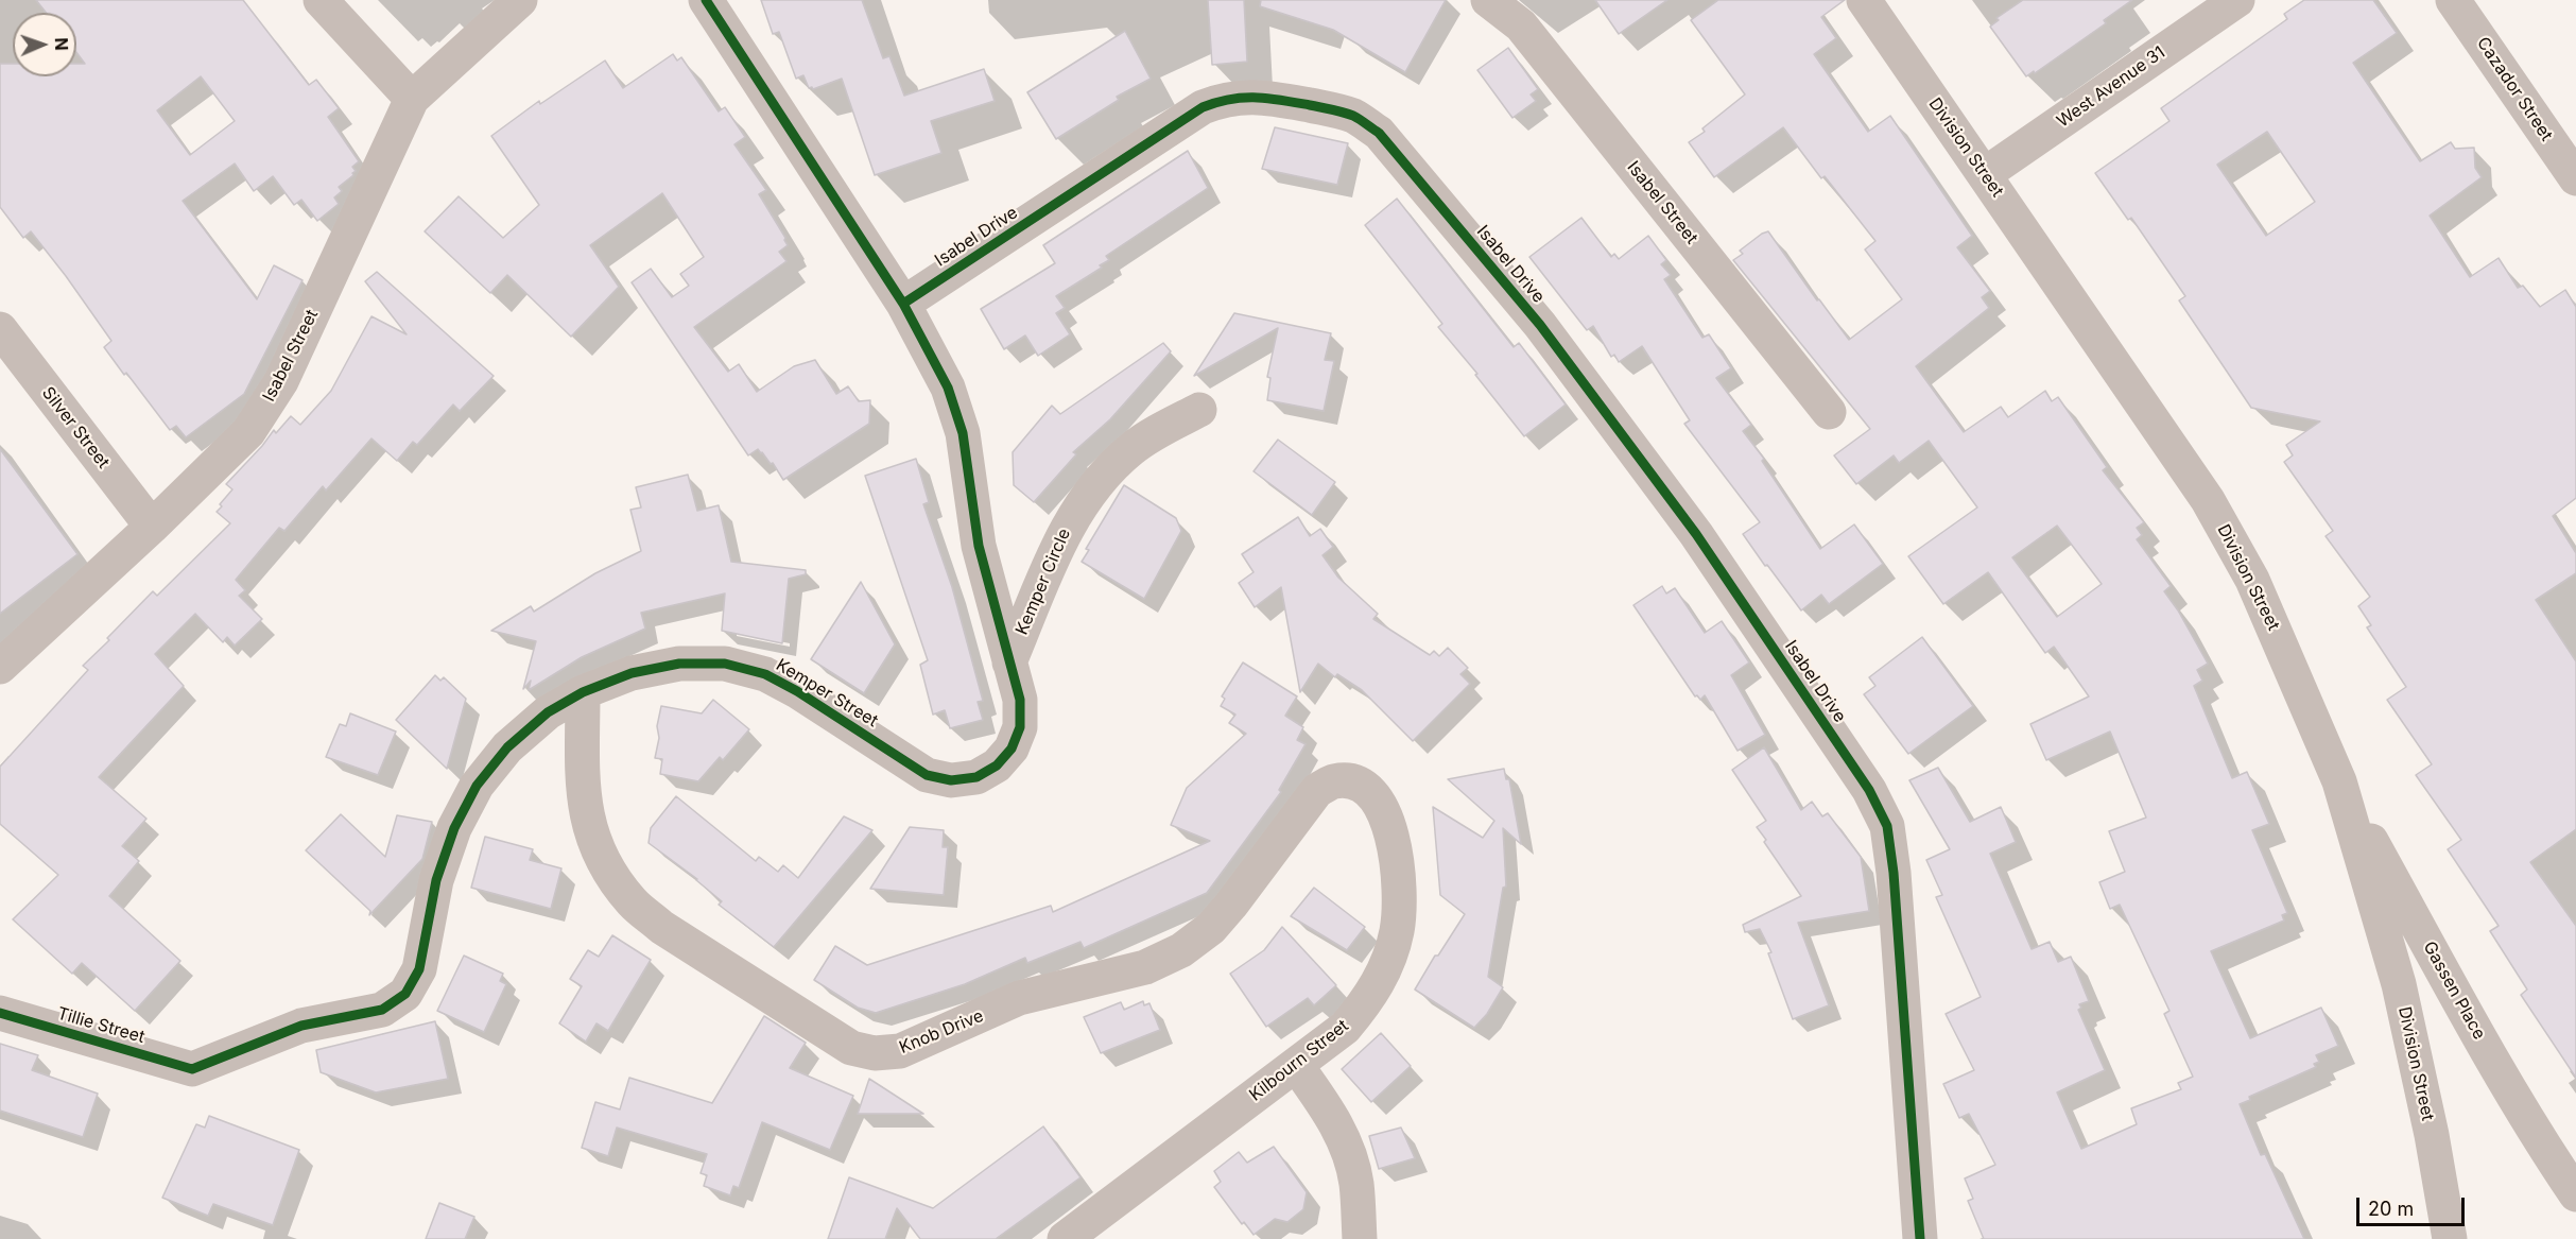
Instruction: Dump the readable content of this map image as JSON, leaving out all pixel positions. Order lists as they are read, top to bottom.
{
  "streets": {
    "street": [
      "West Avenue 31",
      "Cazador Street",
      "Division Street",
      "Isabel Street",
      "Isabel Drive",
      "Silver Street",
      "Kemper Circle",
      "Kemper Street",
      "Gassen Place",
      "Tillie Street",
      "Knob Drive",
      "Kilbourn Street"
    ]
  },
  "crossings": [
    ["West Avenue 31", "Division Street"],
    ["Division Street", "Gassen Place"],
    ["Isabel Street", "Silver Street"],
    ["Isabel Drive", "Kemper Street"],
    ["Kemper Circle", "Kemper Street"],
    ["Kemper Street", "Tillie Street"],
    ["Kemper Street", "Knob Drive"],
    ["Knob Drive", "Kilbourn Street"]
  ],
  "scale_bar": "20 m",
  "north": "right"
}
